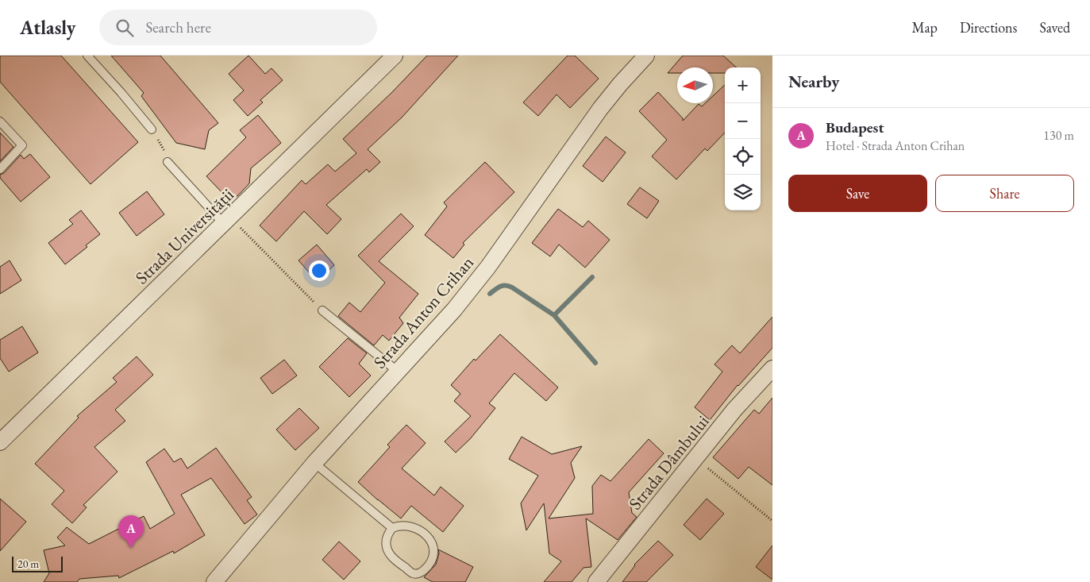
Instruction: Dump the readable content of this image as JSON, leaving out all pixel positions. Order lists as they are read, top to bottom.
{
  "streets": {
    "street": ["Strada Universității", "Strada Anton Crihan", "Strada Dâmbului"]
  },
  "scale_bar": "20 m",
  "north": "left",
  "page": {
    "header": "Atlasly",
    "search": "Search here",
    "nav": ["Map", "Directions", "Saved"],
    "heading": "Nearby",
    "map_buttons": ["+", "−"],
    "list": [
      {
        "mark": "A",
        "name": "Budapest",
        "note": "Hotel · Strada Anton Crihan",
        "value": "130 m"
      }
    ],
    "buttons": ["Save", "Share"],
    "pins": "A",
    "scale": "20 m"
  }
}
